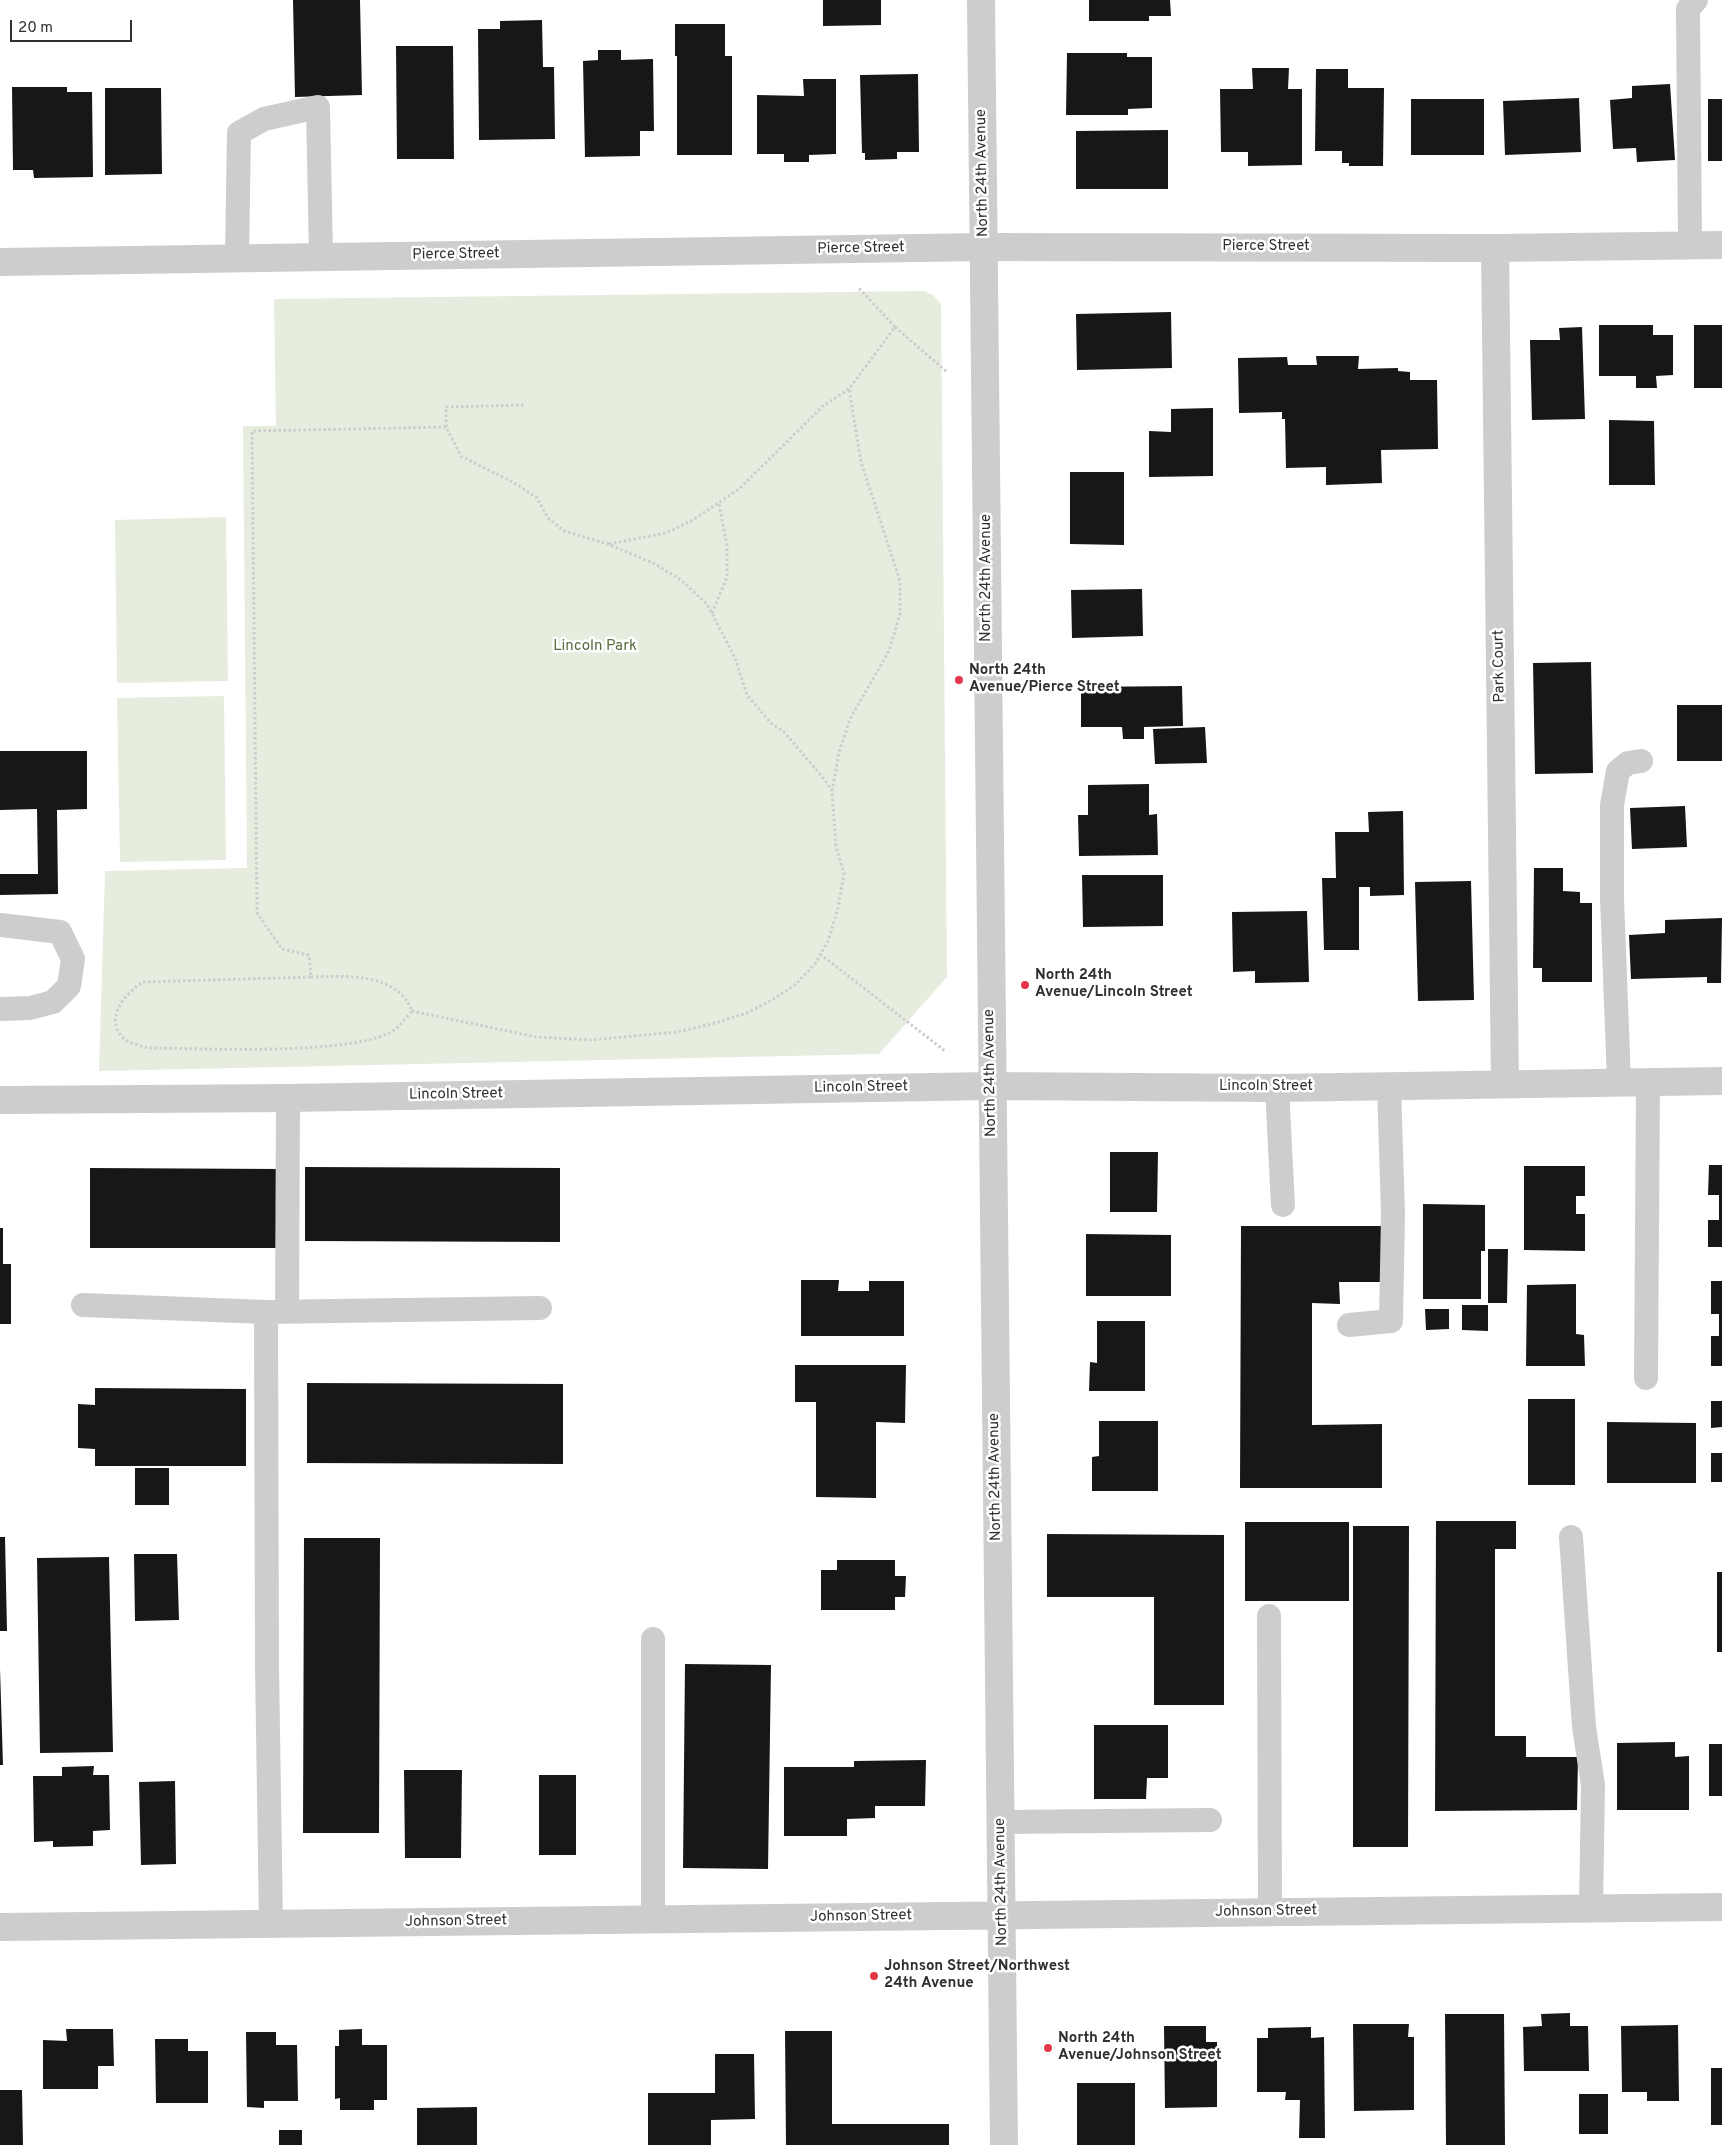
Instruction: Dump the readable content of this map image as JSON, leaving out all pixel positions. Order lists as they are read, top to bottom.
{
  "streets": {
    "street": [
      "North 24th Avenue",
      "Pierce Street",
      "Park Court",
      "Lincoln Street",
      "Johnson Street"
    ]
  },
  "crossings": [
    ["North 24th Avenue", "Pierce Street"],
    ["North 24th Avenue", "Lincoln Street"],
    ["North 24th Avenue", "Johnson Street"],
    ["Pierce Street", "Park Court"],
    ["Park Court", "Lincoln Street"]
  ],
  "parks": ["Lincoln Park"],
  "places": [
    "North 24th Avenue/Pierce Street",
    "North 24th Avenue/Lincoln Street",
    "Johnson Street/Northwest 24th Avenue",
    "North 24th Avenue/Johnson Street"
  ],
  "scale_bar": "20 m"
}
